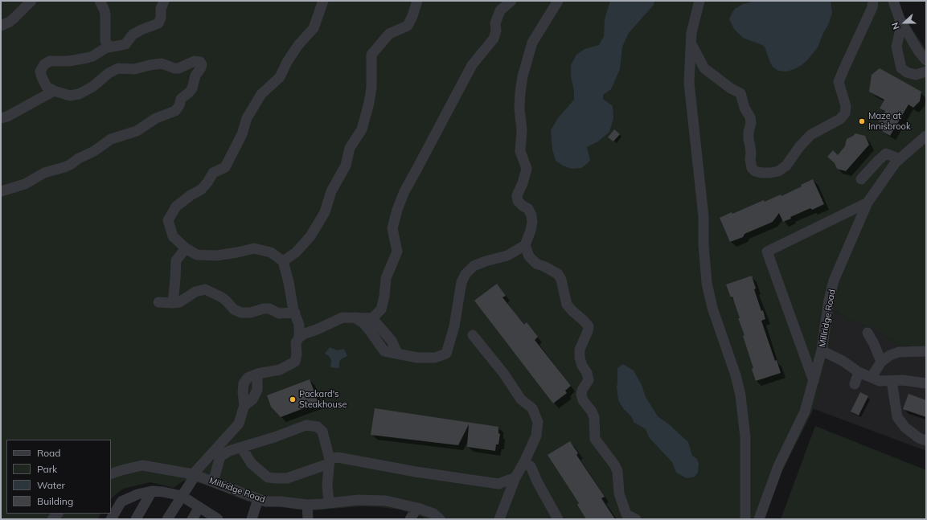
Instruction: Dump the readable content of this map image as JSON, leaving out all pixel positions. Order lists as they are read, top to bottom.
{
  "streets": {
    "street": ["Millridge Road"]
  },
  "places": ["Maze at Innisbrook", "Packard's Steakhouse"],
  "legend": [
    "Road",
    "Park",
    "Water",
    "Building"
  ],
  "north": "left"
}
